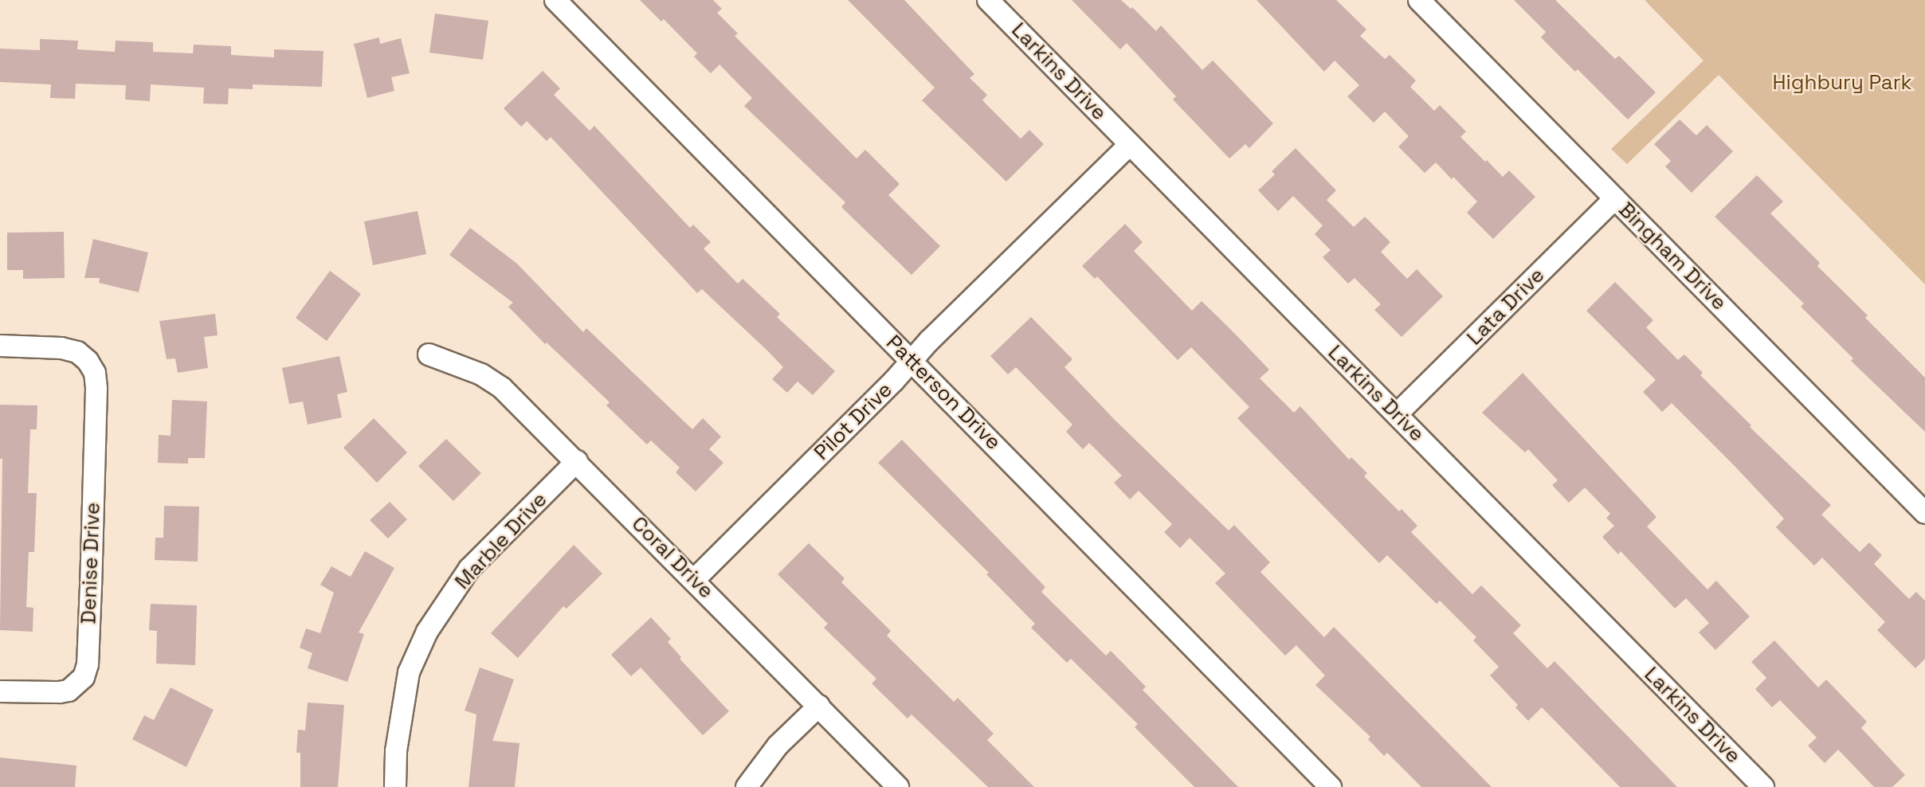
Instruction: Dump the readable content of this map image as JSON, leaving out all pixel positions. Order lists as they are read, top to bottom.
{
  "streets": {
    "street": [
      "Larkins Drive",
      "Bingham Drive",
      "Lata Drive",
      "Patterson Drive",
      "Pilot Drive",
      "Marble Drive",
      "Coral Drive",
      "Denise Drive"
    ]
  },
  "crossings": [
    ["Larkins Drive", "Lata Drive"],
    ["Larkins Drive", "Pilot Drive"],
    ["Bingham Drive", "Lata Drive"],
    ["Patterson Drive", "Pilot Drive"],
    ["Pilot Drive", "Coral Drive"],
    ["Marble Drive", "Coral Drive"]
  ],
  "parks": ["Highbury Park"]
}
